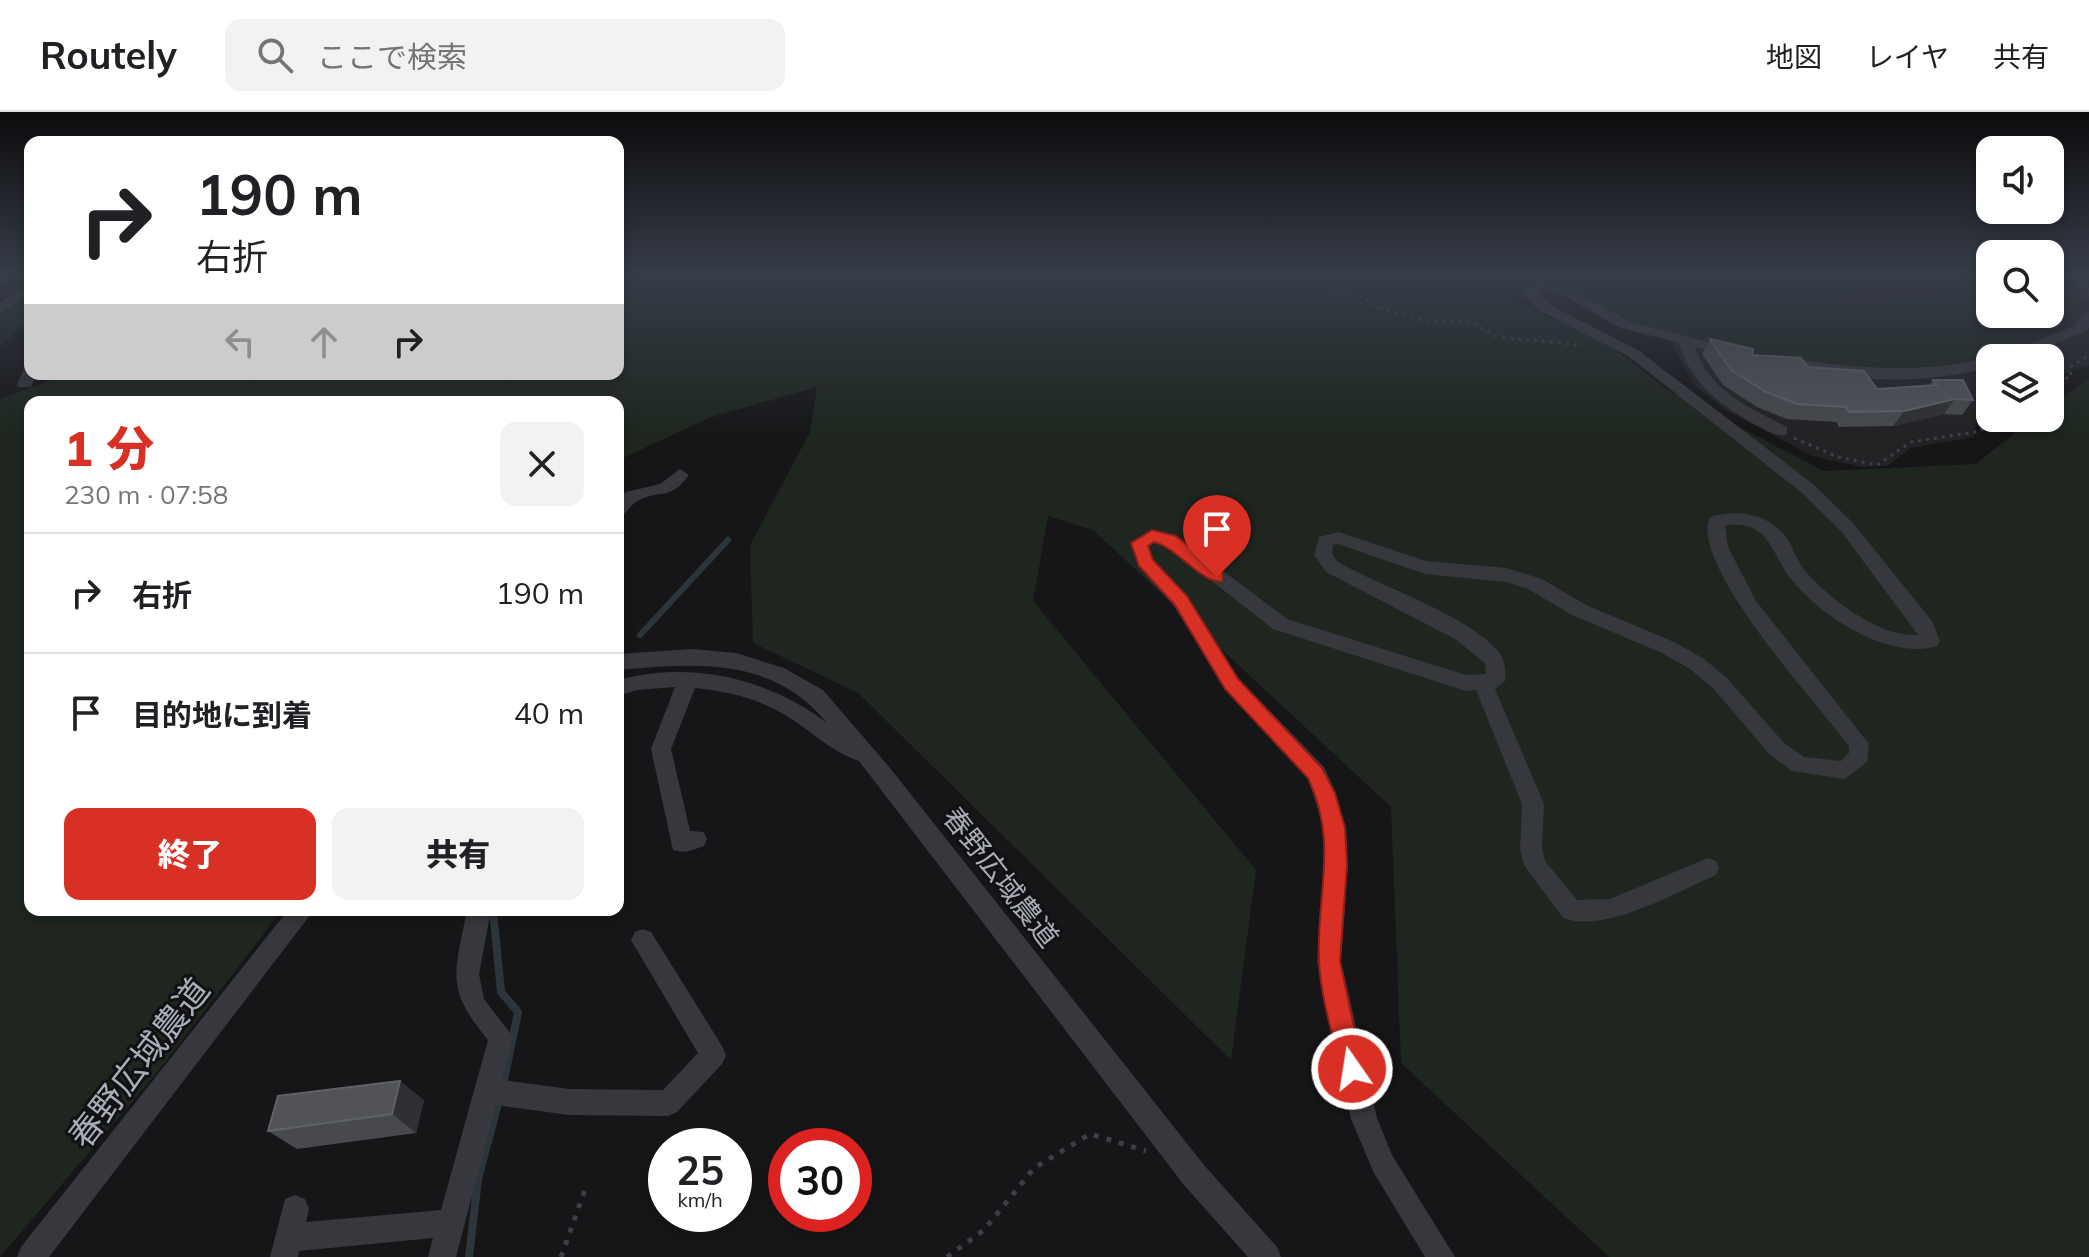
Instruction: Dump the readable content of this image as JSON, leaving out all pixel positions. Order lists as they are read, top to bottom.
{
  "streets": {
    "street": ["春野広域農道"]
  },
  "page": {
    "header": "Routely",
    "search": "ここで検索",
    "nav": ["地図", "レイヤ", "共有"],
    "turn": ["190 m", "右折"],
    "heading": ["1 分", "230 m · 07:58"],
    "list": [
      {
        "name": "右折",
        "value": "190 m"
      },
      {
        "name": "目的地に到着",
        "value": "40 m"
      }
    ],
    "buttons": ["終了", "共有"],
    "speed": "25 km/h",
    "limit": "30"
  }
}
